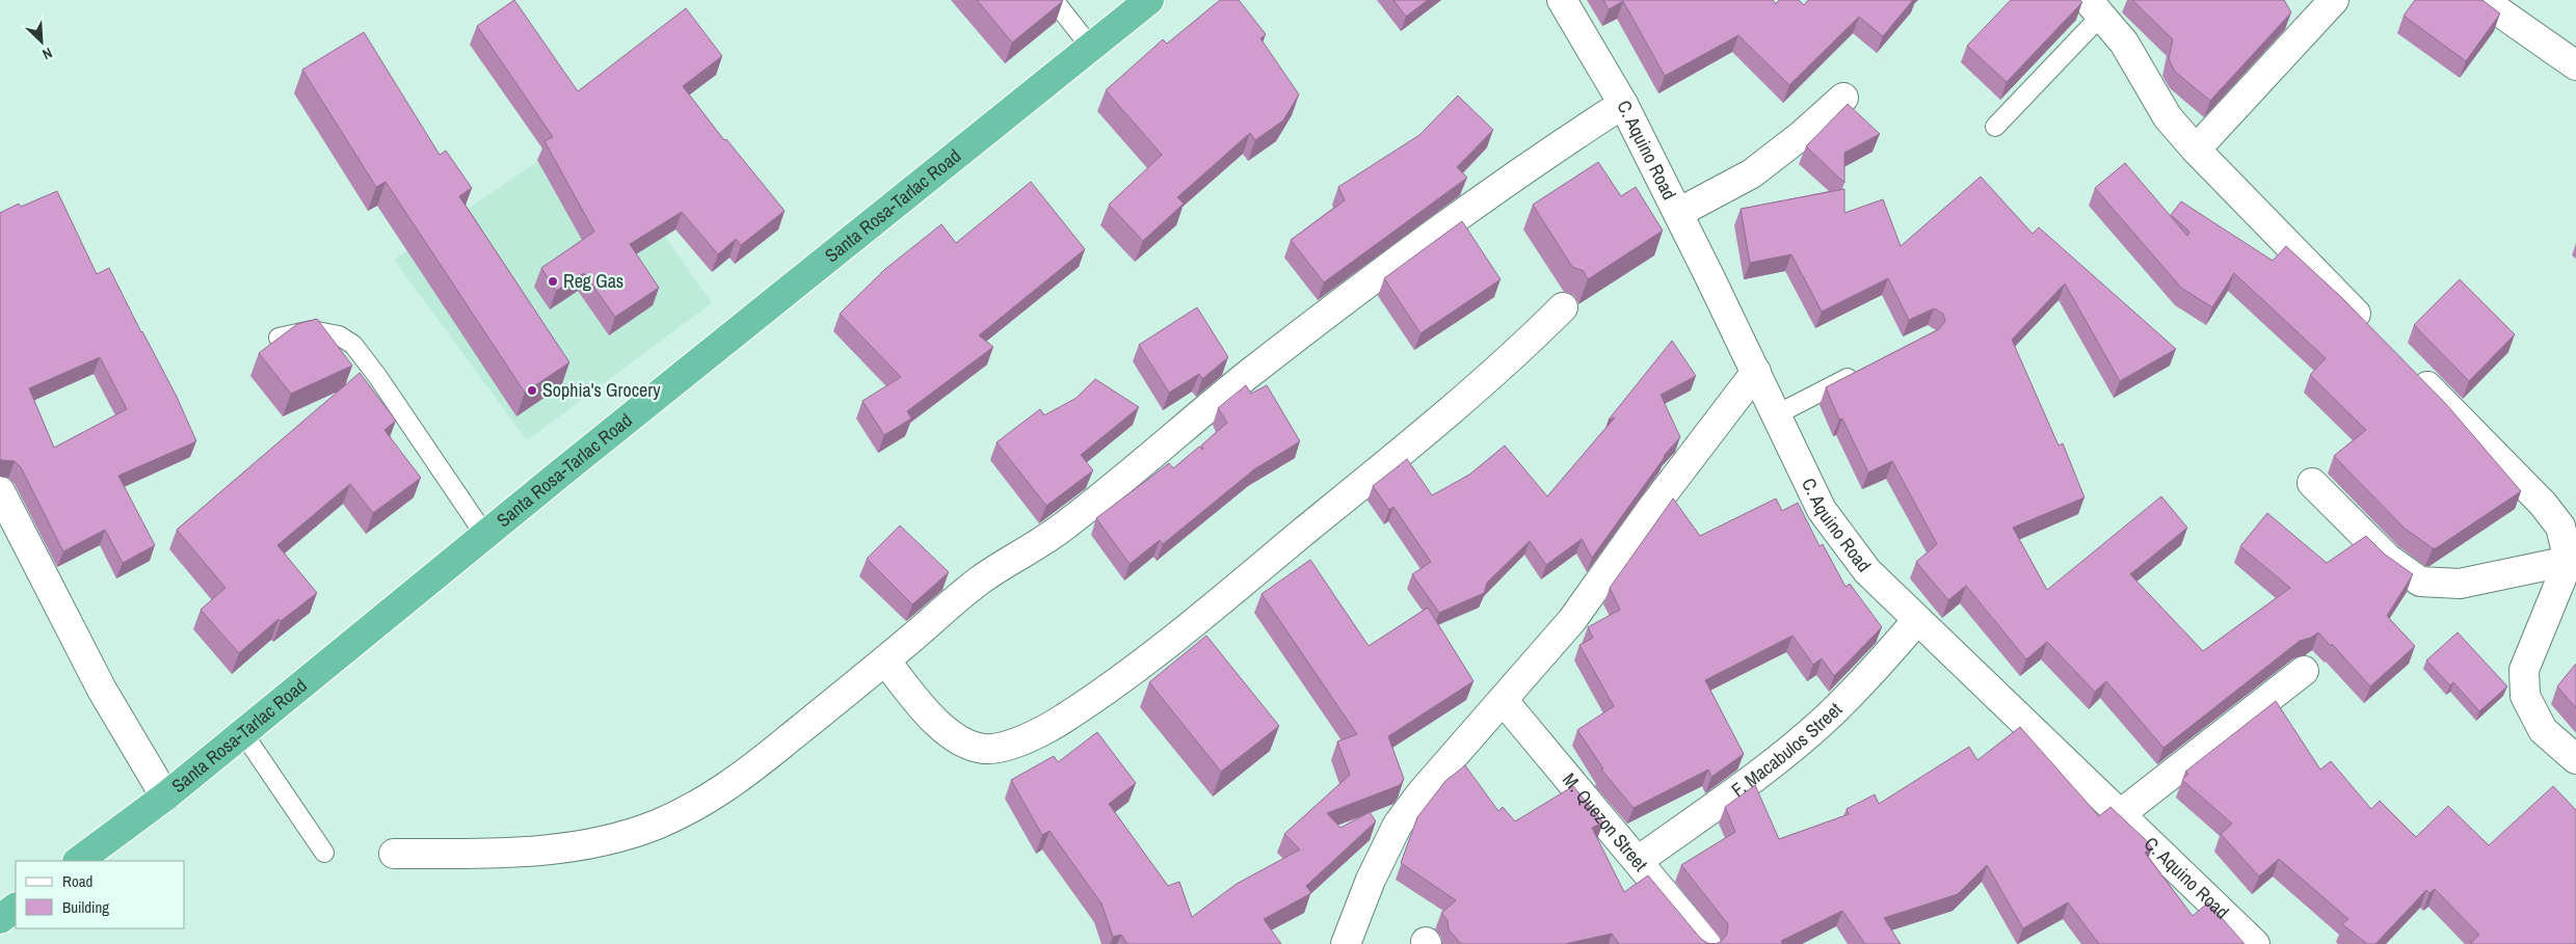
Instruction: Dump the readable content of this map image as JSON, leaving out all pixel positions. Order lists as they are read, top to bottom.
{
  "streets": {
    "highway": ["Santa Rosa-Tarlac Road"],
    "street": ["C. Aquino Road", "F. Macabulos Street", "M. Quezon Street"]
  },
  "crossings": [
    ["C. Aquino Road", "F. Macabulos Street"],
    ["F. Macabulos Street", "M. Quezon Street"]
  ],
  "places": ["Reg Gas", "Sophia's Grocery"],
  "legend": ["Road", "Building"],
  "north": "bottom right"
}
